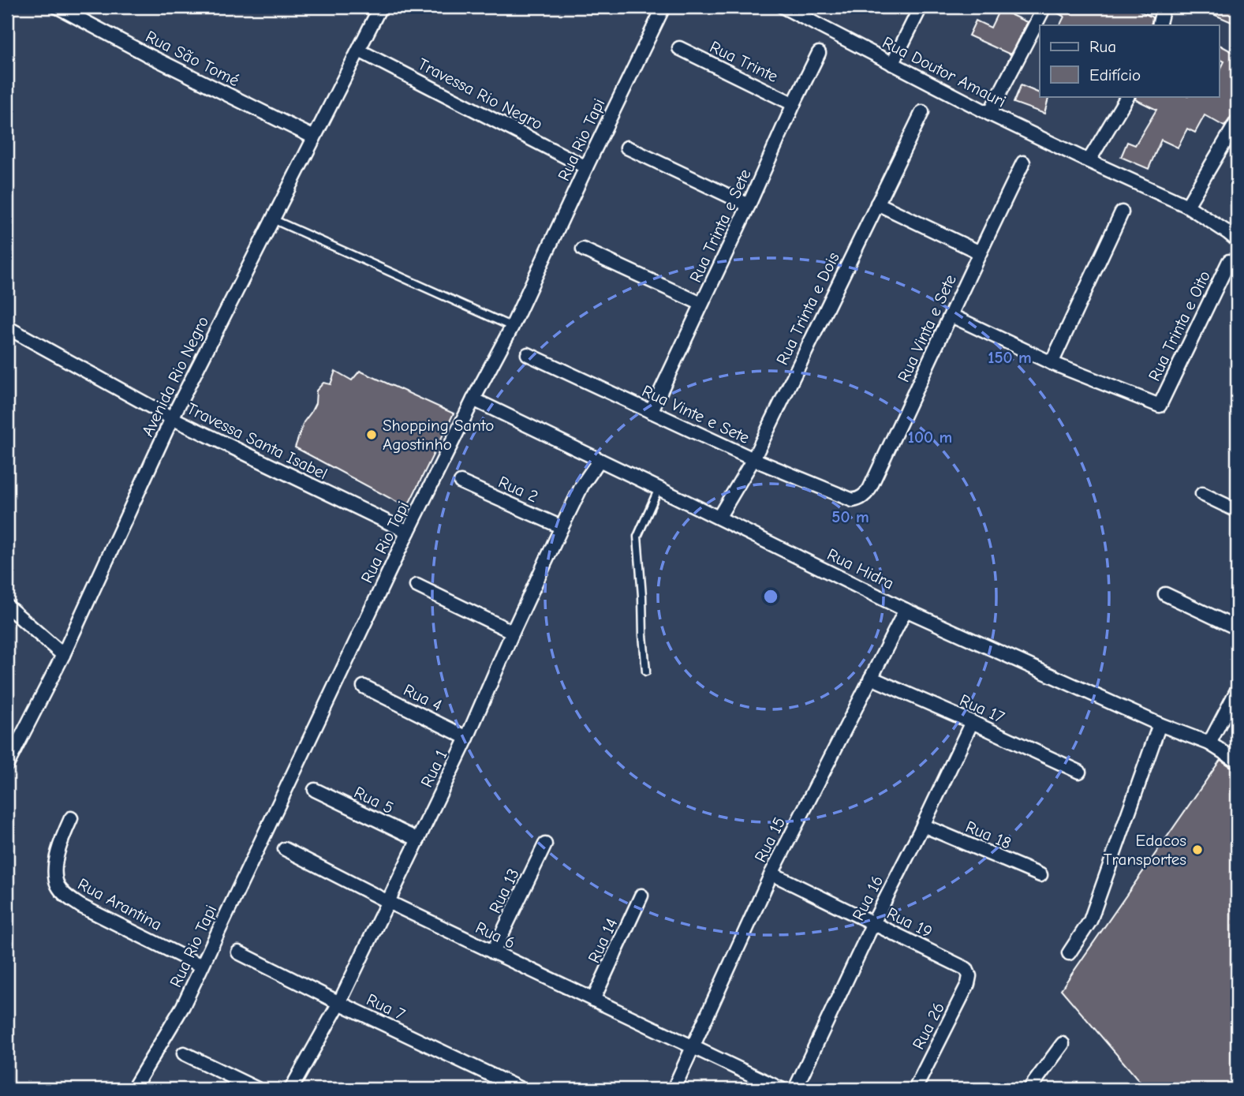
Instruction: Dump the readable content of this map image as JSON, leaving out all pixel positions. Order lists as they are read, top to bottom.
{
  "streets": {
    "street": [
      "Rua São Tomé",
      "Rua Trinte",
      "Rua Doutor Amauri",
      "Travessa Rio Negro",
      "Rua Rio Tapi",
      "Rua Trinta e Sete",
      "Rua Trinta e Dois",
      "Rua Trinta e Oito",
      "Rua Vinta e Sete",
      "Avenida Rio Negro",
      "Rua Vinte e Sete",
      "Travessa Santa Isabel",
      "Rua 2",
      "Rua Hidra",
      "Rua 4",
      "Rua 17",
      "Rua 1",
      "Rua 5",
      "Rua 18",
      "Rua 15",
      "Rua 13",
      "Rua 16",
      "Rua Arantina",
      "Rua 19",
      "Rua 6",
      "Rua 14",
      "Rua 7",
      "Rua 26"
    ]
  },
  "crossings": [
    ["Rua São Tomé", "Avenida Rio Negro"],
    ["Rua Trinte", "Rua Trinta e Sete"],
    ["Travessa Rio Negro", "Rua Rio Tapi"],
    ["Travessa Rio Negro", "Avenida Rio Negro"],
    ["Rua Rio Tapi", "Travessa Santa Isabel"],
    ["Rua Rio Tapi", "Rua Hidra"],
    ["Rua Rio Tapi", "Rua Arantina"],
    ["Rua Trinta e Sete", "Rua Vinte e Sete"],
    ["Rua Trinta e Dois", "Rua Vinte e Sete"],
    ["Rua Trinta e Dois", "Rua Hidra"],
    ["Rua Vinta e Sete", "Rua Vinte e Sete"],
    ["Avenida Rio Negro", "Travessa Santa Isabel"],
    ["Rua 2", "Rua 1"],
    ["Rua Hidra", "Rua 1"],
    ["Rua Hidra", "Rua 15"],
    ["Rua 4", "Rua 1"],
    ["Rua 17", "Rua 15"],
    ["Rua 17", "Rua 16"],
    ["Rua 1", "Rua 5"],
    ["Rua 1", "Rua 6"],
    ["Rua 1", "Rua 7"],
    ["Rua 18", "Rua 16"],
    ["Rua 15", "Rua 19"],
    ["Rua 15", "Rua 6"],
    ["Rua 13", "Rua 6"],
    ["Rua 16", "Rua 19"],
    ["Rua 19", "Rua 26"],
    ["Rua 6", "Rua 14"]
  ],
  "places": ["Shopping Santo Agostinho", "Edacos Transportes"],
  "legend": ["Rua", "Edifício"],
  "rings": ["150 m", "100 m", "50 m"]
}
